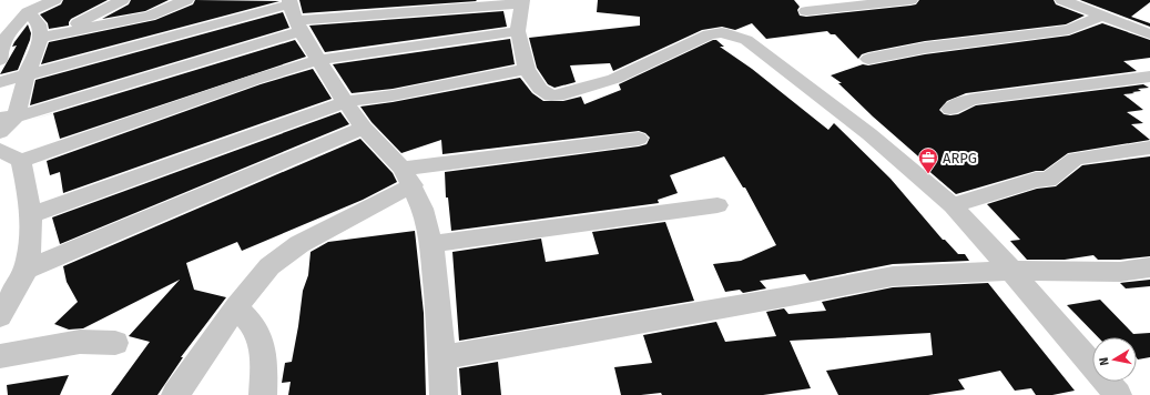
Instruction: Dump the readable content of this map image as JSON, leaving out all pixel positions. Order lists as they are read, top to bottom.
{
  "places": {
    "office": ["ARPG"]
  },
  "north": "left"
}
